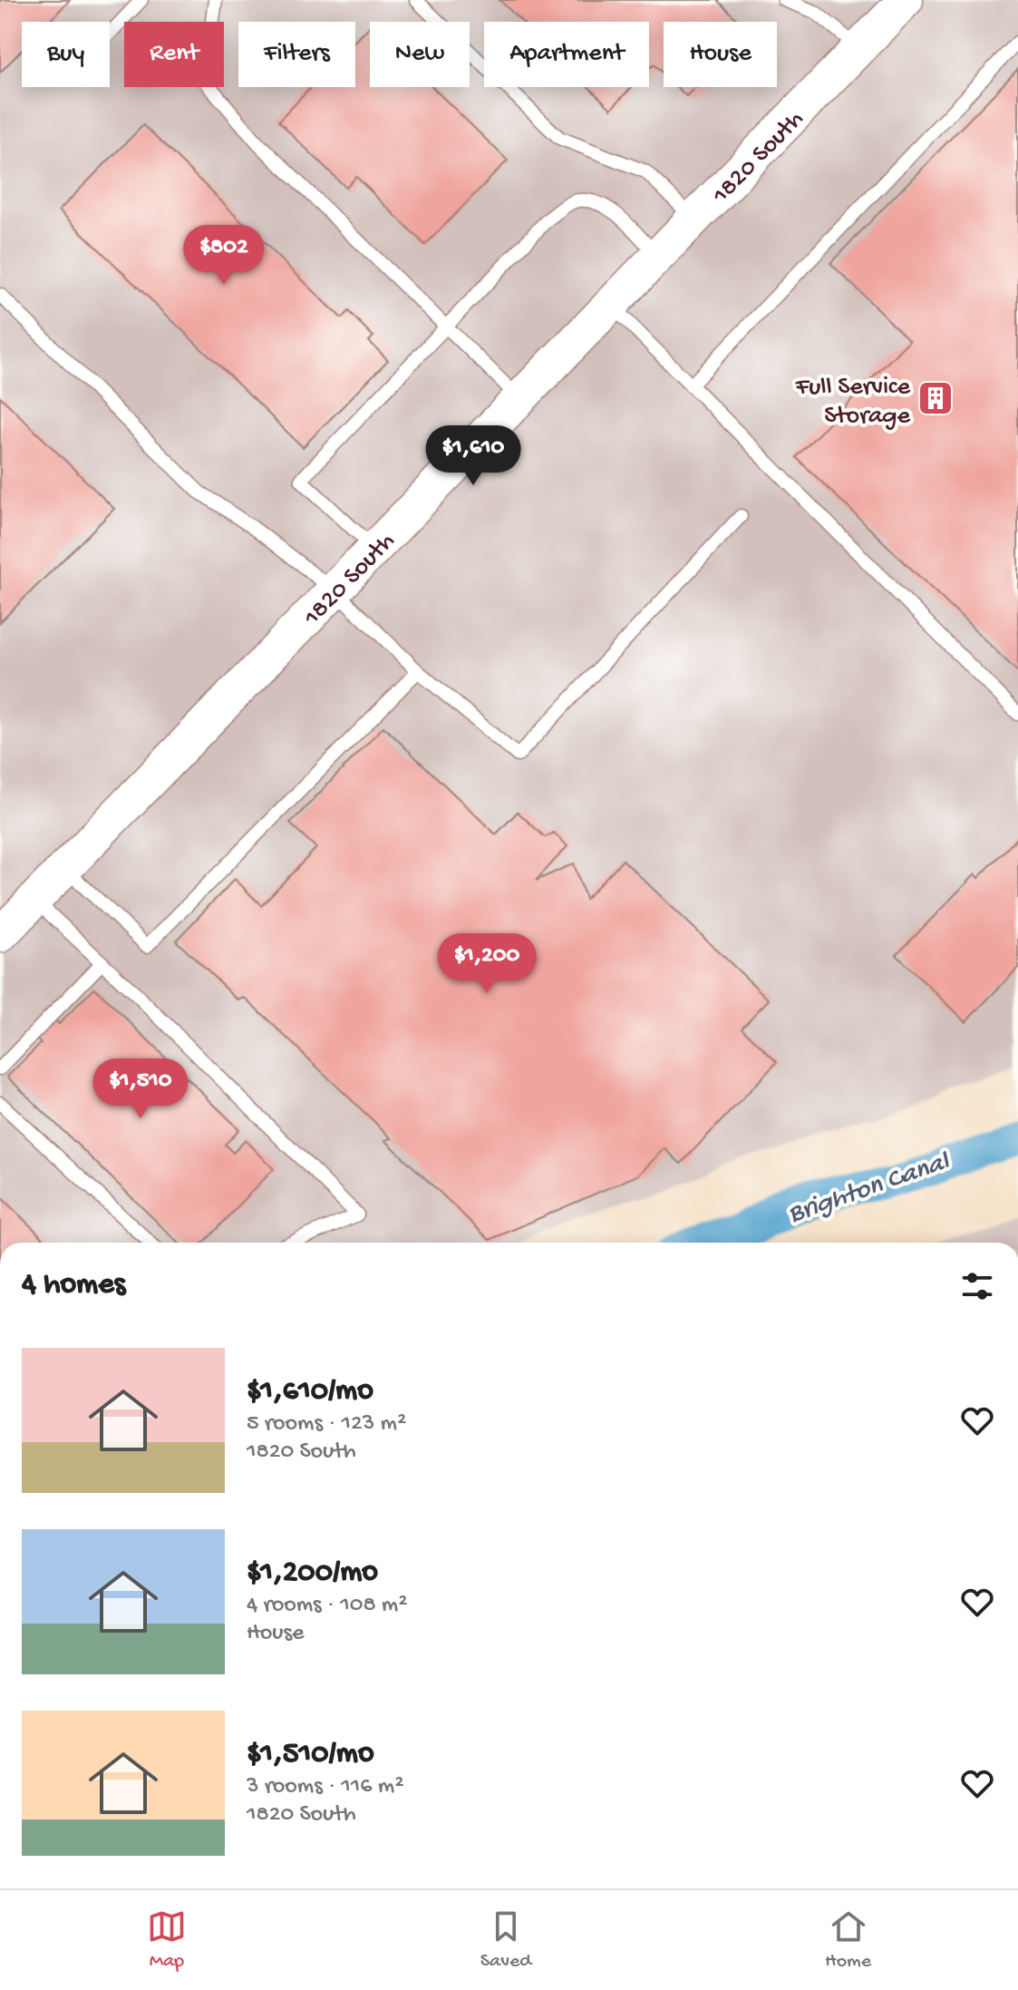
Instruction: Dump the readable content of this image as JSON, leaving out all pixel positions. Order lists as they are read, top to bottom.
{
  "streets": {
    "street": ["1820 South"]
  },
  "water": ["Brighton Canal"],
  "places": {
    "building": ["Full Service Storage"]
  },
  "page": {
    "chip": [
      "Buy",
      "Rent",
      "Filters",
      "New",
      "Apartment",
      "House"
    ],
    "price": [
      "$802",
      "$1,610",
      "$1,200",
      "$1,510"
    ],
    "heading": "4 homes",
    "list": [
      {
        "name": "$1,610/mo",
        "note": "5 rooms · 123 m² · 1820 South"
      },
      {
        "name": "$1,200/mo",
        "note": "4 rooms · 108 m² · House"
      },
      {
        "name": "$1,510/mo",
        "note": "3 rooms · 116 m² · 1820 South"
      }
    ],
    "tabs": ["Map", "Saved", "Home"]
  }
}
